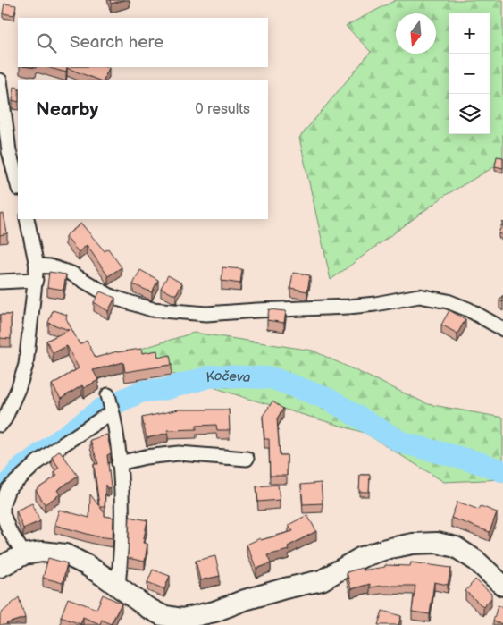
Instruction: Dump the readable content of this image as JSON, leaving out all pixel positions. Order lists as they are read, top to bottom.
{
  "water": ["Kočeva"],
  "north": "bottom",
  "page": {
    "map_buttons": ["+", "−"],
    "search": "Search here",
    "heading": ["Nearby", "0 results"]
  }
}
